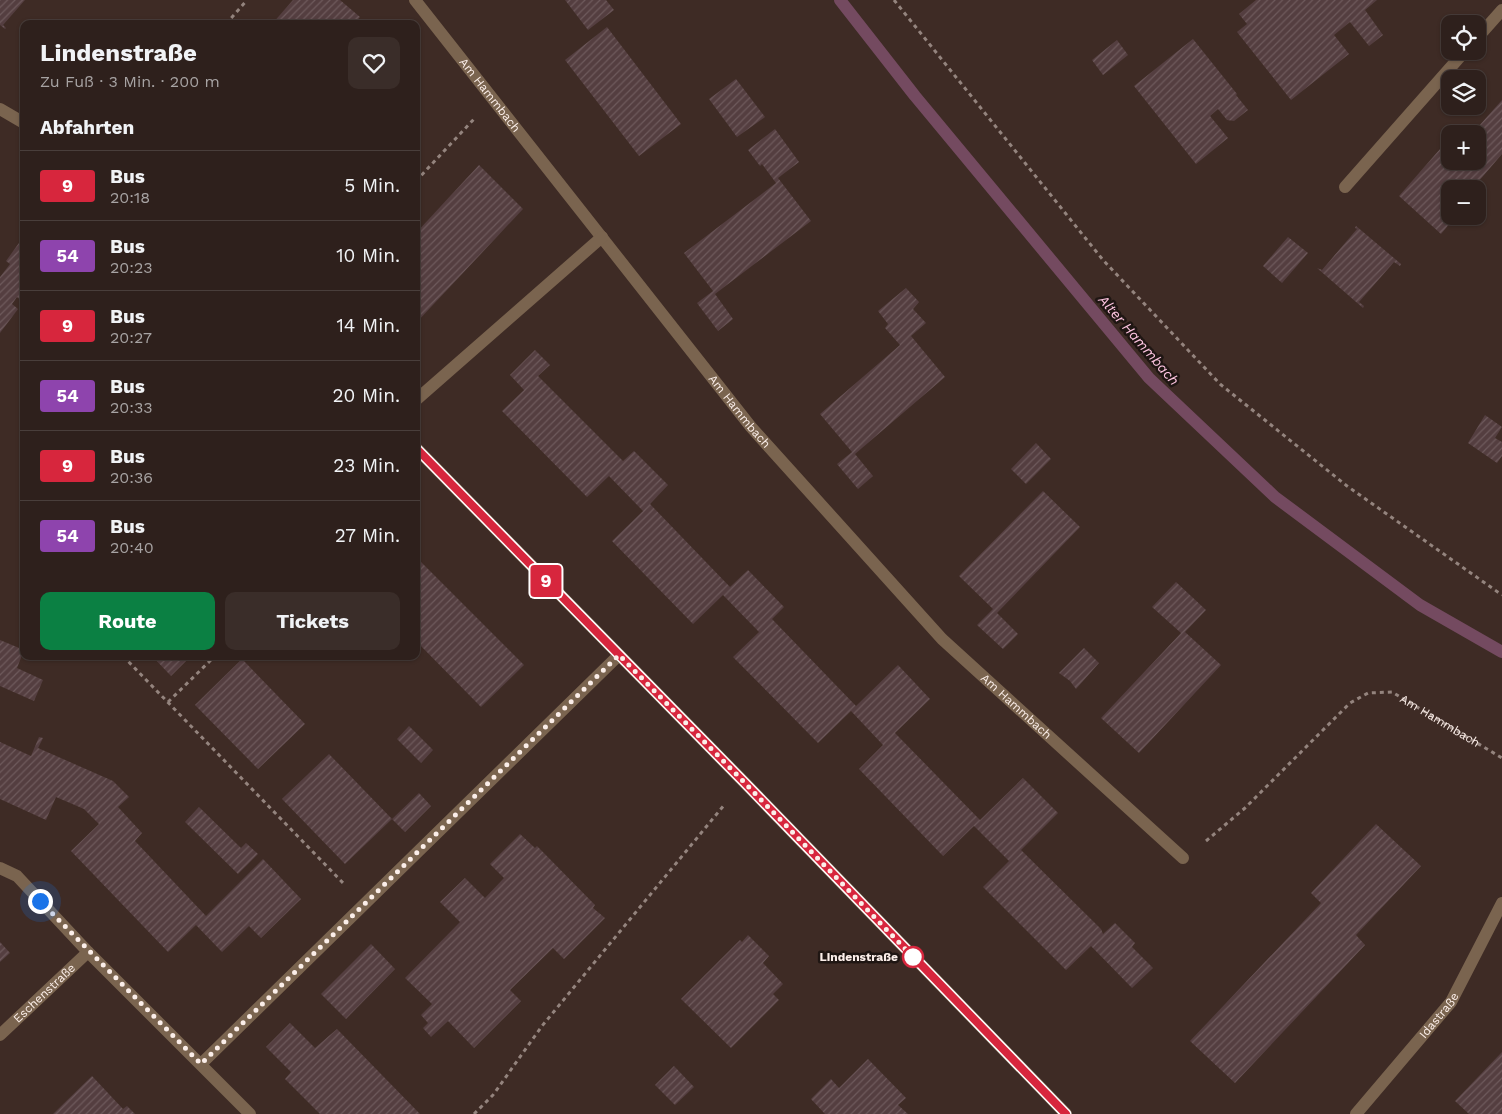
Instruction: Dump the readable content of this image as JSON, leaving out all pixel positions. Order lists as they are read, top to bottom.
{
  "streets": {
    "street": ["Am Hammbach", "Eschenstraße", "Idastraße"]
  },
  "water": ["Alter Hammbach"],
  "places": ["Lindenstraße"],
  "lines": ["bus line 9"],
  "page": {
    "on_map": "9",
    "map_buttons": ["+", "−"],
    "heading": [
      ["Lindenstraße", "Zu Fuß · 3 Min. · 200 m"],
      "Abfahrten"
    ],
    "list": [
      {
        "mark": "9",
        "name": "Bus",
        "note": "20:18",
        "value": "5 Min."
      },
      {
        "mark": "54",
        "name": "Bus",
        "note": "20:23",
        "value": "10 Min."
      },
      {
        "mark": "9",
        "name": "Bus",
        "note": "20:27",
        "value": "14 Min."
      },
      {
        "mark": "54",
        "name": "Bus",
        "note": "20:33",
        "value": "20 Min."
      },
      {
        "mark": "9",
        "name": "Bus",
        "note": "20:36",
        "value": "23 Min."
      },
      {
        "mark": "54",
        "name": "Bus",
        "note": "20:40",
        "value": "27 Min."
      }
    ],
    "buttons": ["Route", "Tickets"]
  }
}
